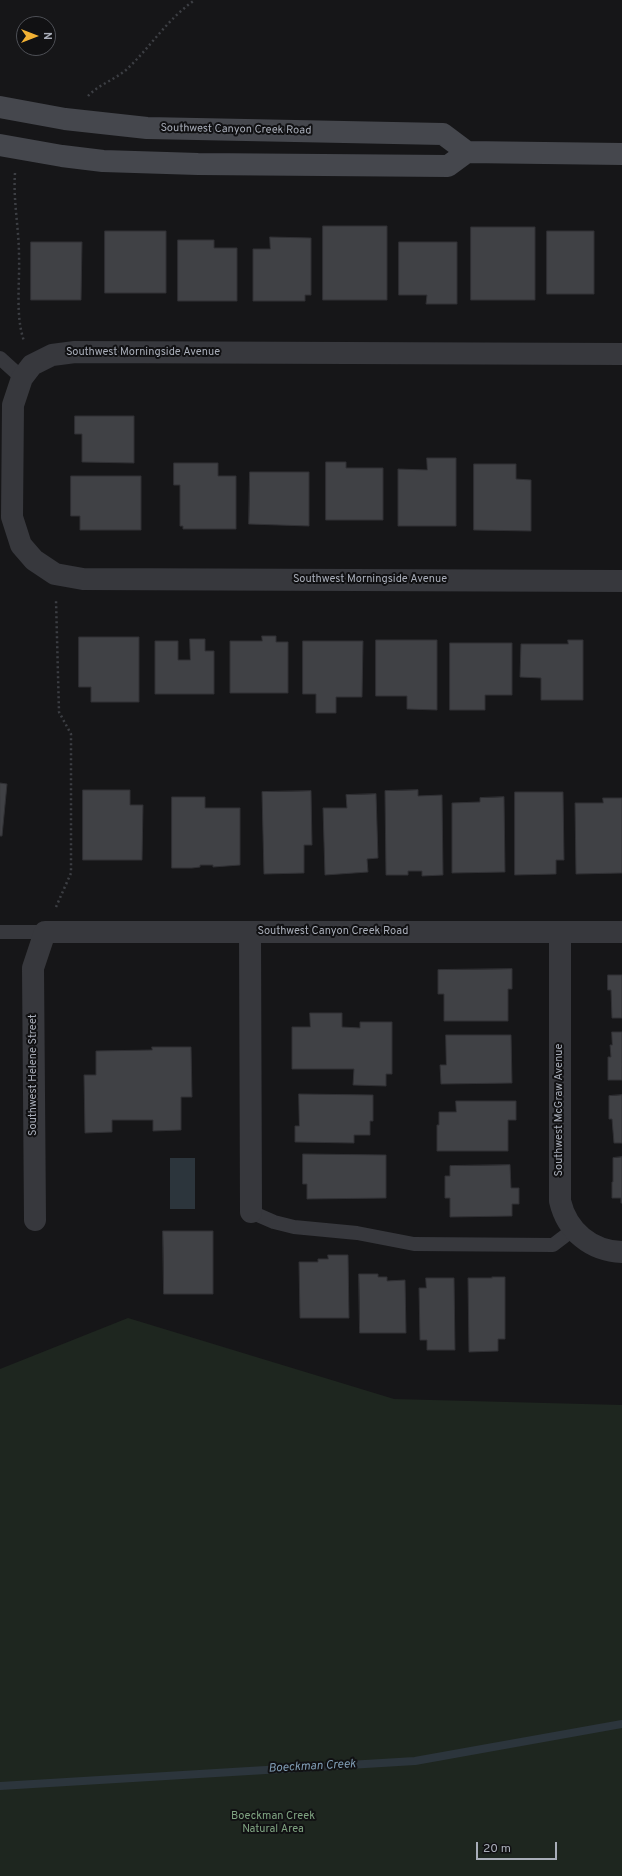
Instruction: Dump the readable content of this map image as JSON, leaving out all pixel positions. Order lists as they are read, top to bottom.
{
  "streets": {
    "main road": ["Southwest Canyon Creek Road"],
    "street": ["Southwest Morningside Avenue", "Southwest Helene Street", "Southwest McGraw Avenue"]
  },
  "crossings": [
    ["Southwest Canyon Creek Road", "Southwest Helene Street"],
    ["Southwest Canyon Creek Road", "Southwest McGraw Avenue"]
  ],
  "water": ["Boeckman Creek"],
  "parks": ["Boeckman Creek Natural Area"],
  "scale_bar": "20 m",
  "north": "right"
}
